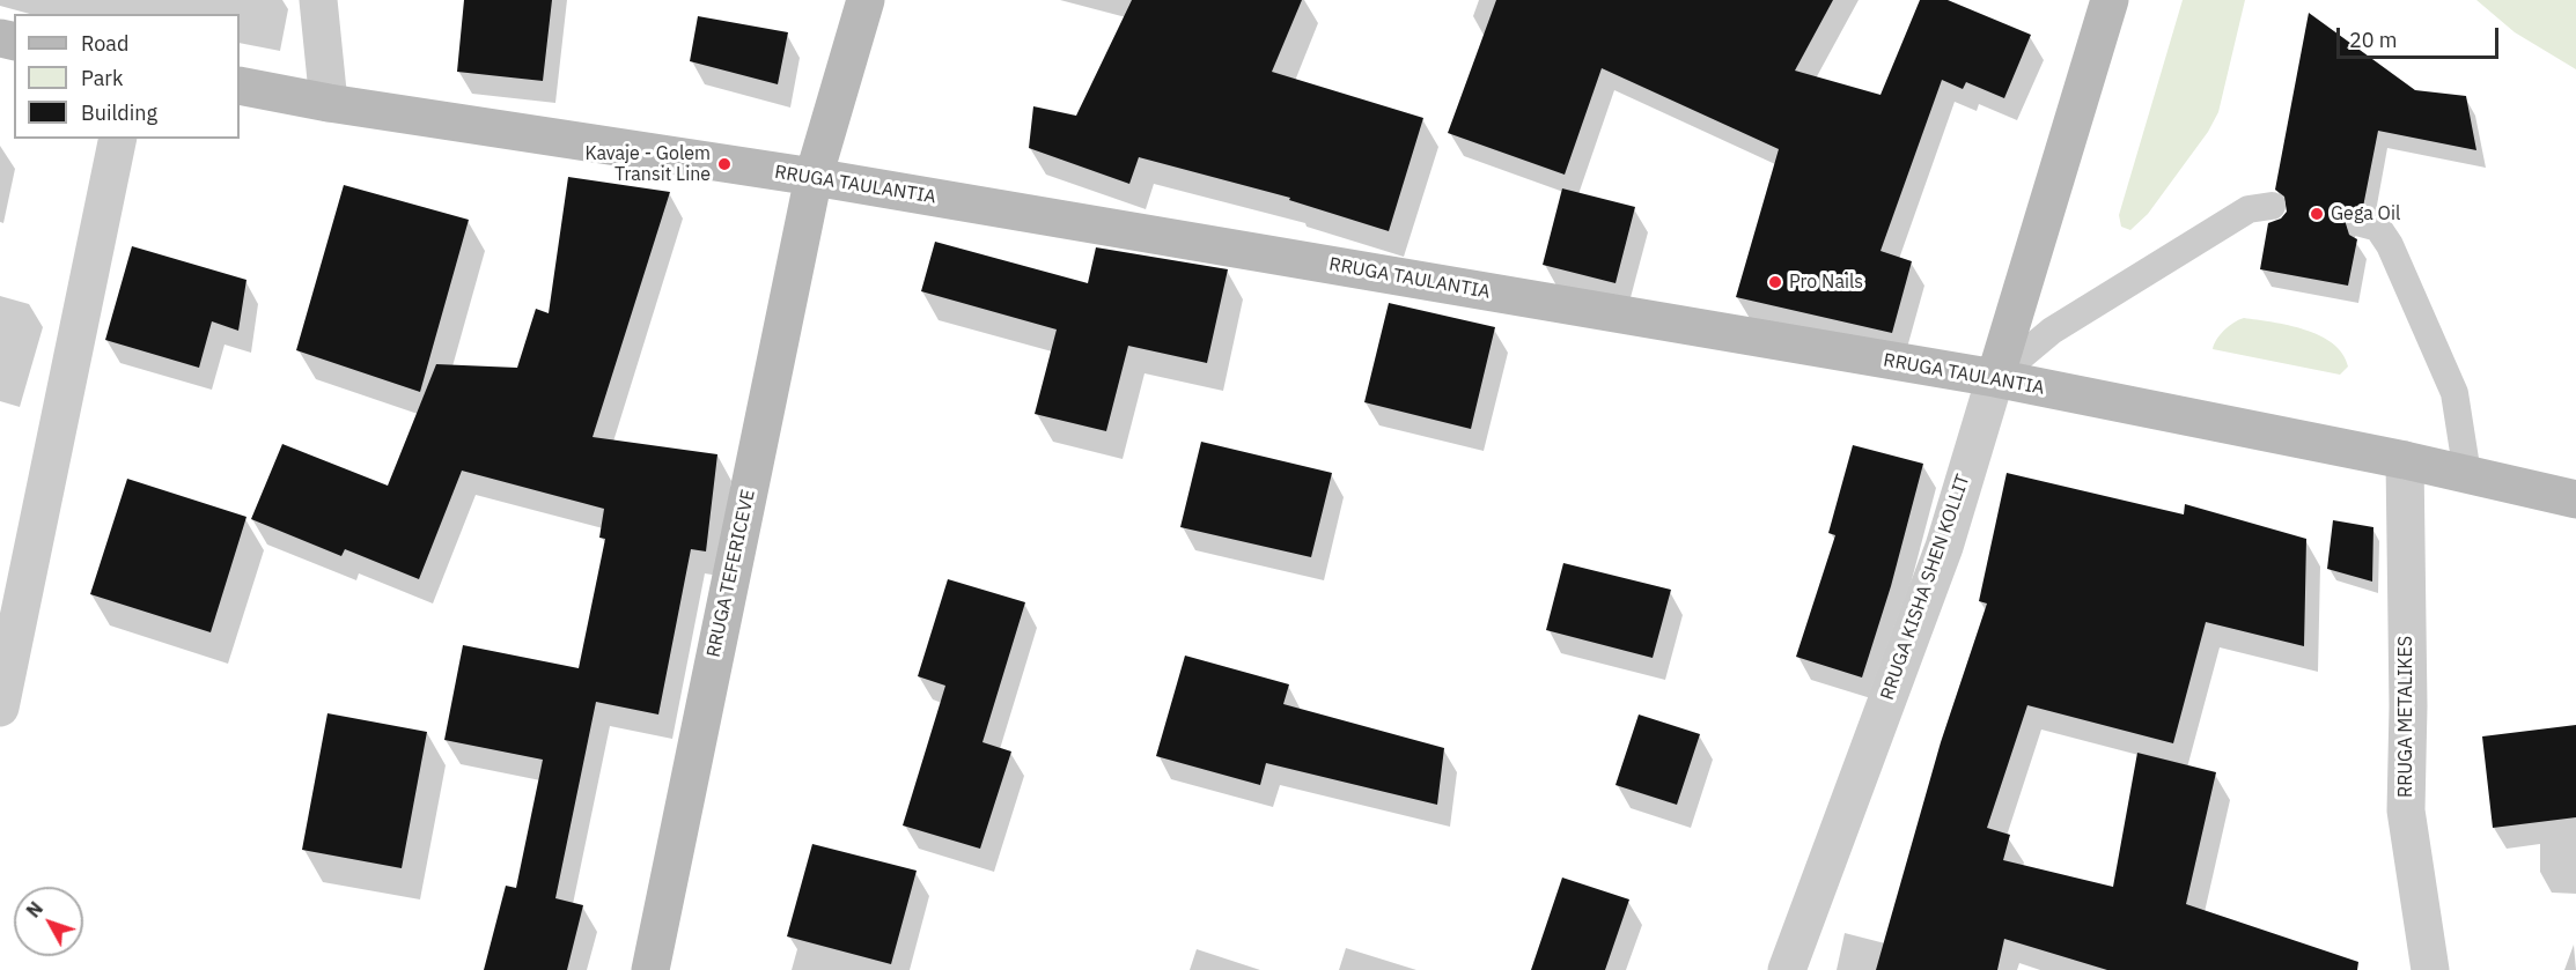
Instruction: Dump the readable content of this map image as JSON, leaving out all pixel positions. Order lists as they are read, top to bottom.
{
  "streets": {
    "street": [
      "RRUGA TAULANTIA",
      "RRUGA TEFERICEVE",
      "RRUGA KISHA SHEN KOLLIT",
      "RRUGA METALIKES"
    ]
  },
  "crossings": [
    ["RRUGA TAULANTIA", "RRUGA TEFERICEVE"],
    ["RRUGA TAULANTIA", "RRUGA KISHA SHEN KOLLIT"],
    ["RRUGA TAULANTIA", "RRUGA METALIKES"]
  ],
  "places": ["Kavaje - Golem Transit Line", "Gega Oil", "Pro Nails"],
  "legend": ["Road", "Park", "Building"],
  "scale_bar": "20 m",
  "north": "top left"
}
